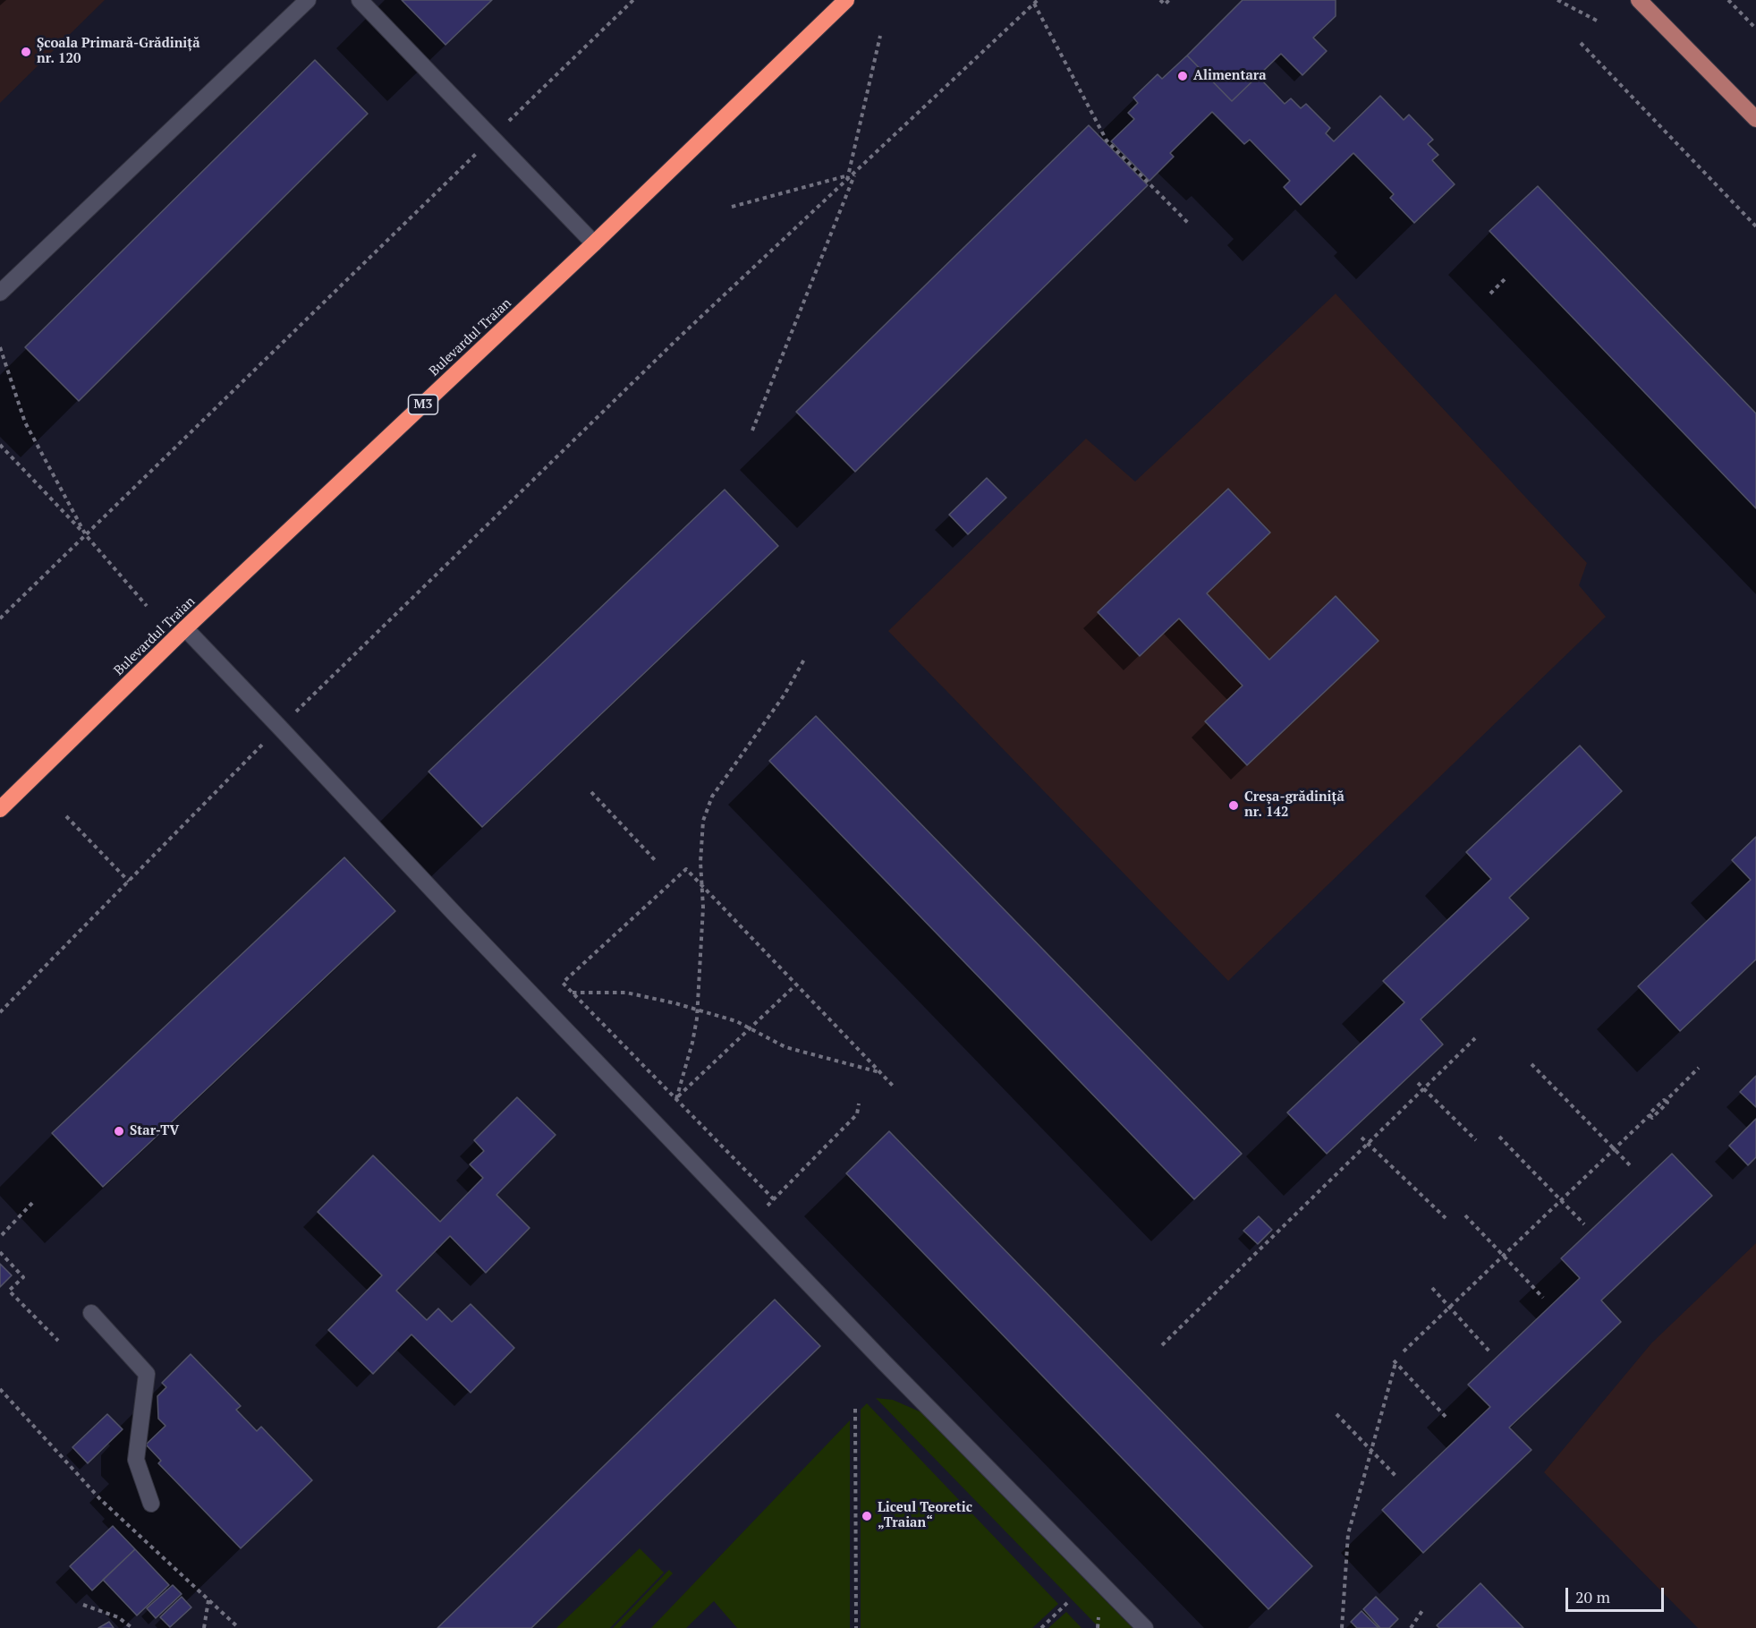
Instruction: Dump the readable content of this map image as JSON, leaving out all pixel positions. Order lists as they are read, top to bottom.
{
  "streets": {
    "highway": ["Bulevardul Traian", "M3"]
  },
  "places": [
    "Școala Primară-Grădiniță nr. 120",
    "Alimentara",
    "Creșa-grădiniță nr. 142",
    "Star-TV",
    "Liceul Teoretic „Traian“"
  ],
  "scale_bar": "20 m"
}
